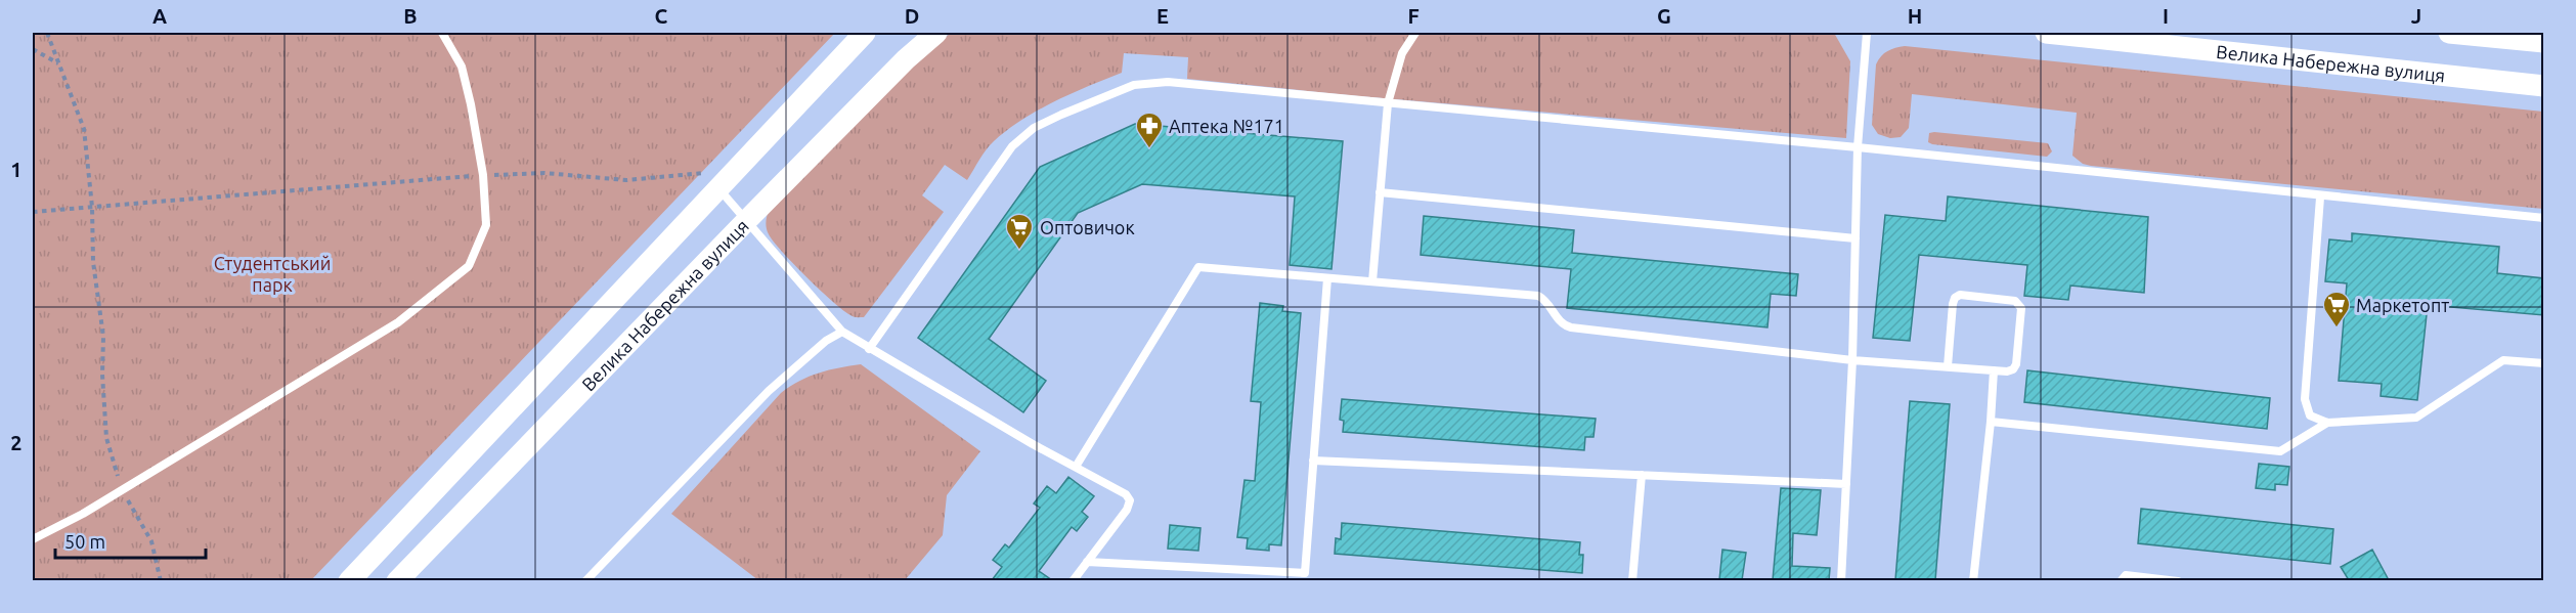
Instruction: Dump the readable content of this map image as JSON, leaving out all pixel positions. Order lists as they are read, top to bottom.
{
  "streets": {
    "street": ["Велика Набережна вулиця"]
  },
  "parks": ["Студентський парк"],
  "places": {
    "pharmacy": ["Аптека №171"],
    "supermarket": ["Оптовичок", "Маркетопт"]
  },
  "scale_bar": "50 m",
  "grid": {
    "columns": [
      "A",
      "B",
      "C",
      "D",
      "E",
      "F",
      "G",
      "H",
      "I",
      "J"
    ],
    "rows": ["1", "2"]
  }
}
